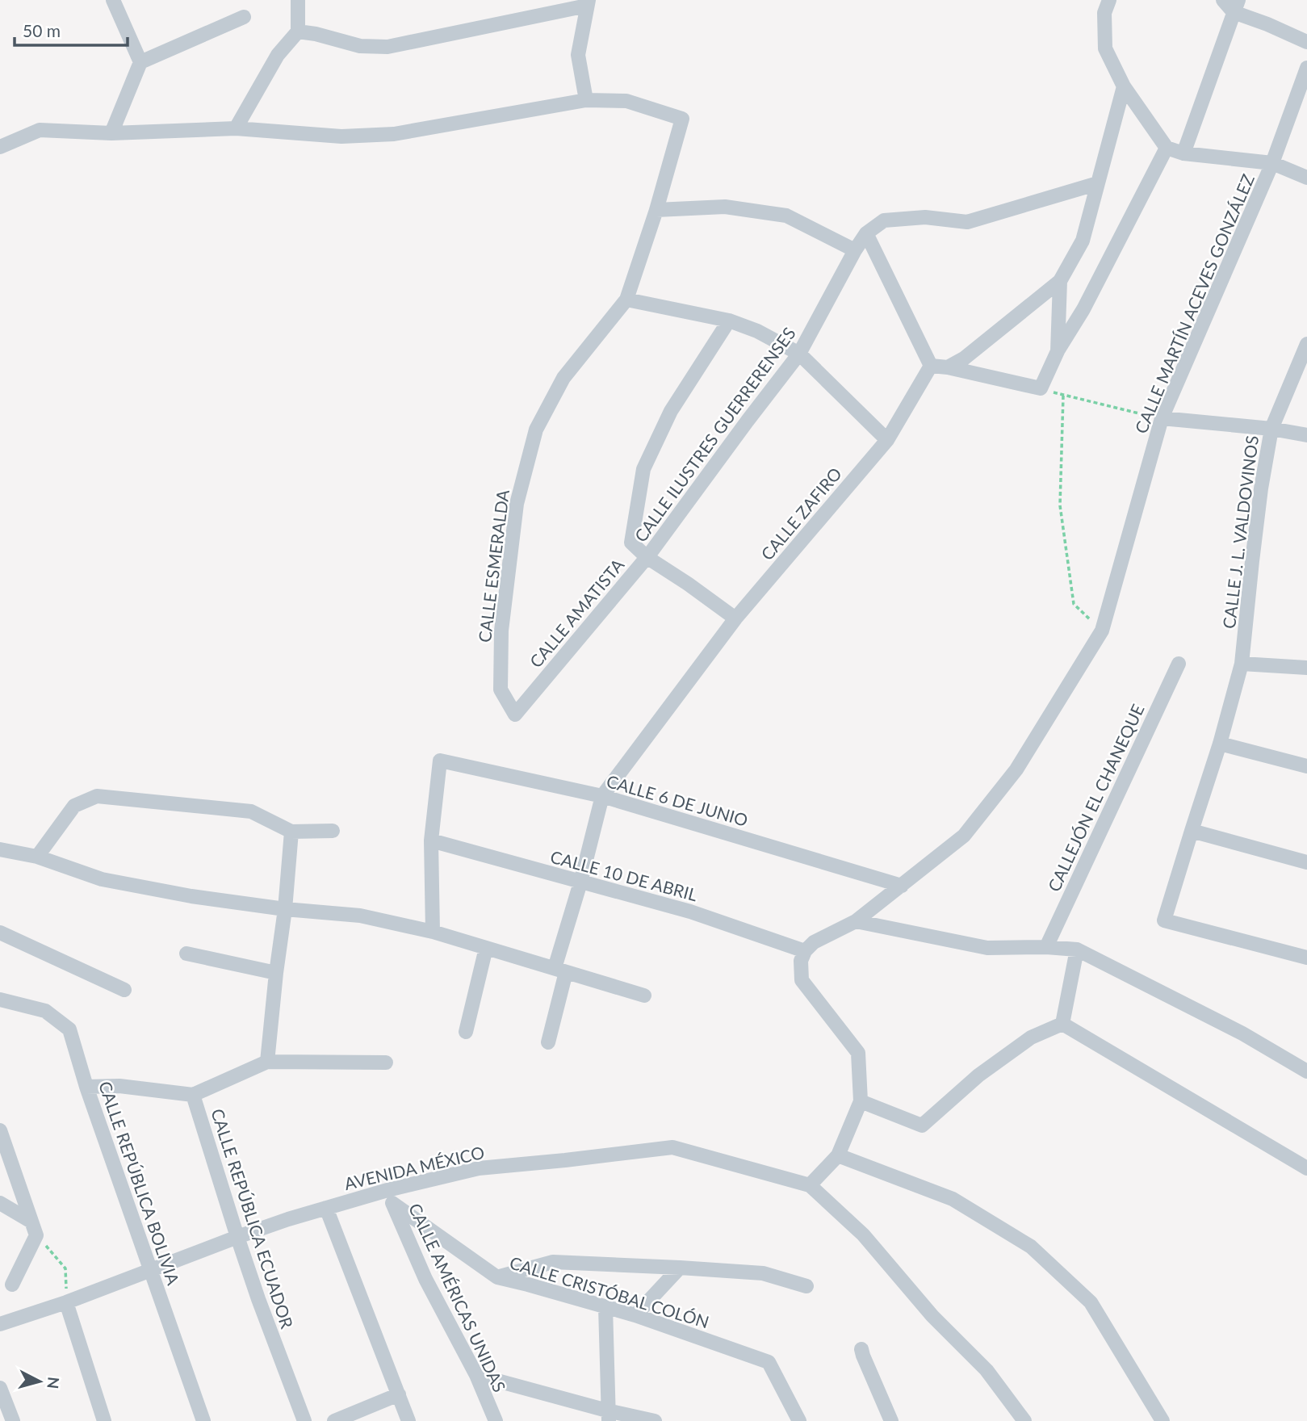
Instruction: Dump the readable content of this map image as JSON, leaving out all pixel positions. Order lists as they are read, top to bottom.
{
  "streets": {
    "street": [
      "CALLE MARTÍN ACEVES GONZÁLEZ",
      "CALLE ILUSTRES GUERRERENSES",
      "CALLE ZAFIRO",
      "CALLE J. L. VALDOVINOS",
      "CALLE ESMERALDA",
      "CALLE AMATISTA",
      "CALLEJÓN EL CHANEQUE",
      "CALLE 6 DE JUNIO",
      "CALLE 10 DE ABRIL",
      "AVENIDA MÉXICO",
      "CALLE REPÚBLICA BOLIVIA",
      "CALLE REPÚBLICA ECUADOR",
      "CALLE CRISTÓBAL COLÓN",
      "CALLE AMÉRICAS UNIDAS"
    ]
  },
  "crossings": [
    ["CALLE MARTÍN ACEVES GONZÁLEZ", "CALLE 6 DE JUNIO"],
    ["CALLE MARTÍN ACEVES GONZÁLEZ", "CALLE 10 DE ABRIL"],
    ["CALLE ILUSTRES GUERRERENSES", "CALLE AMATISTA"],
    ["CALLE ZAFIRO", "CALLE 6 DE JUNIO"],
    ["CALLE ESMERALDA", "CALLE AMATISTA"],
    ["CALLE 6 DE JUNIO", "CALLE 10 DE ABRIL"],
    ["AVENIDA MÉXICO", "CALLE REPÚBLICA BOLIVIA"],
    ["AVENIDA MÉXICO", "CALLE REPÚBLICA ECUADOR"],
    ["AVENIDA MÉXICO", "CALLE CRISTÓBAL COLÓN"],
    ["AVENIDA MÉXICO", "CALLE AMÉRICAS UNIDAS"],
    ["CALLE REPÚBLICA BOLIVIA", "CALLE REPÚBLICA ECUADOR"],
    ["CALLE CRISTÓBAL COLÓN", "CALLE AMÉRICAS UNIDAS"]
  ],
  "scale_bar": "50 m",
  "north": "right"
}
